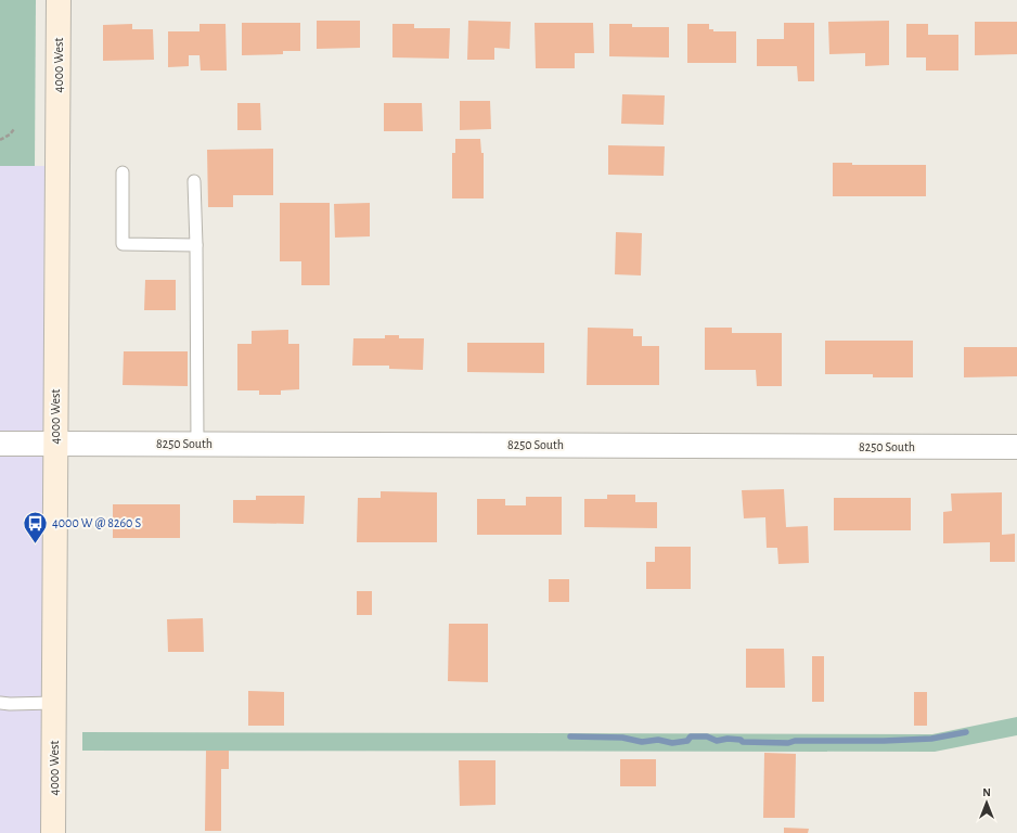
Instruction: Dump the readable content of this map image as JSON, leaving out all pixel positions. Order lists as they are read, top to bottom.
{
  "streets": {
    "main road": ["4000 West"],
    "street": ["8250 South"]
  },
  "crossings": [
    ["4000 West", "8250 South"]
  ],
  "places": {
    "bus stop": ["4000 W @ 8260 S"]
  },
  "north": "top"
}
